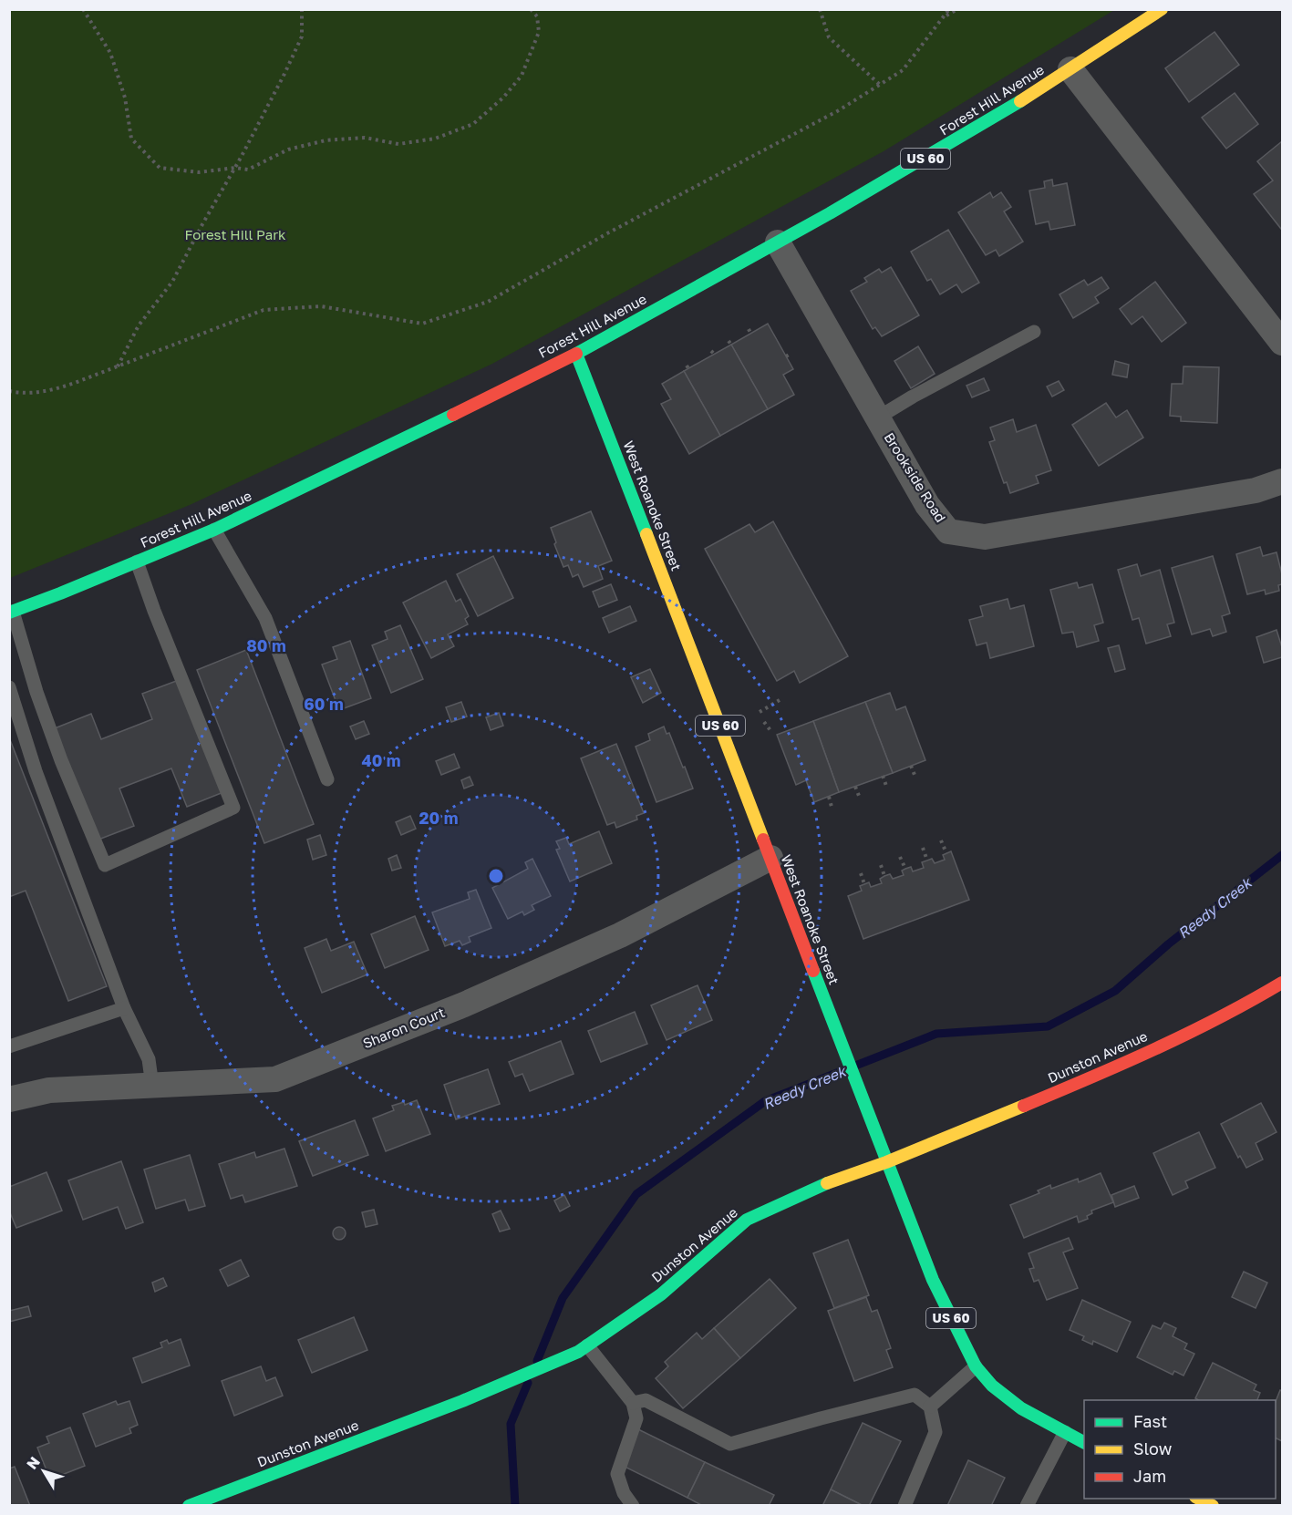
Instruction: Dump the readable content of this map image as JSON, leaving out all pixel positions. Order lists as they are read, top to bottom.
{
  "streets": {
    "main road": [
      "Forest Hill Avenue",
      "US 60",
      "West Roanoke Street",
      "Dunston Avenue"
    ],
    "street": ["Brookside Road", "Sharon Court"]
  },
  "crossings": [
    ["Forest Hill Avenue", "Brookside Road"],
    ["Forest Hill Avenue", "West Roanoke Street"],
    ["West Roanoke Street", "Sharon Court"],
    ["West Roanoke Street", "Dunston Avenue"]
  ],
  "water": ["Reedy Creek"],
  "parks": ["Forest Hill Park"],
  "legend": ["Fast", "Slow", "Jam"],
  "north": "top left",
  "rings": [
    "80 m",
    "60 m",
    "40 m",
    "20 m"
  ]
}
